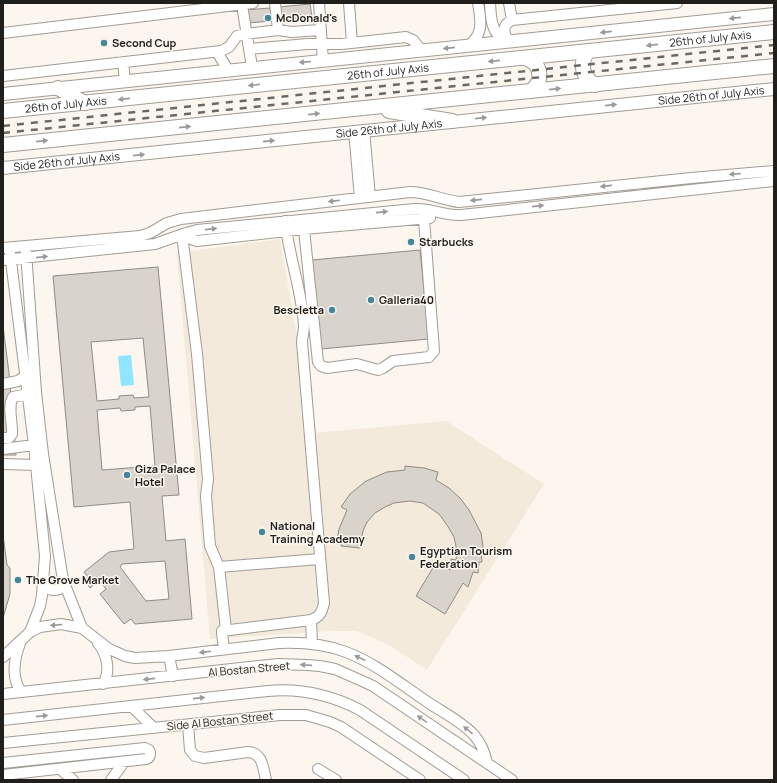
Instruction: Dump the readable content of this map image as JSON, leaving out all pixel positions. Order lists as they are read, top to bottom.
{
  "streets": {
    "highway": ["26th of July Axis"],
    "main road": ["Side 26th of July Axis"],
    "street": ["Al Bostan Street", "Side Al Bostan Street"]
  },
  "places": [
    "McDonald's",
    "Second Cup",
    "Starbucks",
    "Galleria40",
    "Bescletta",
    "Giza Palace Hotel",
    "National Training Academy",
    "Egyptian Tourism Federation",
    "The Grove Market"
  ]
}
